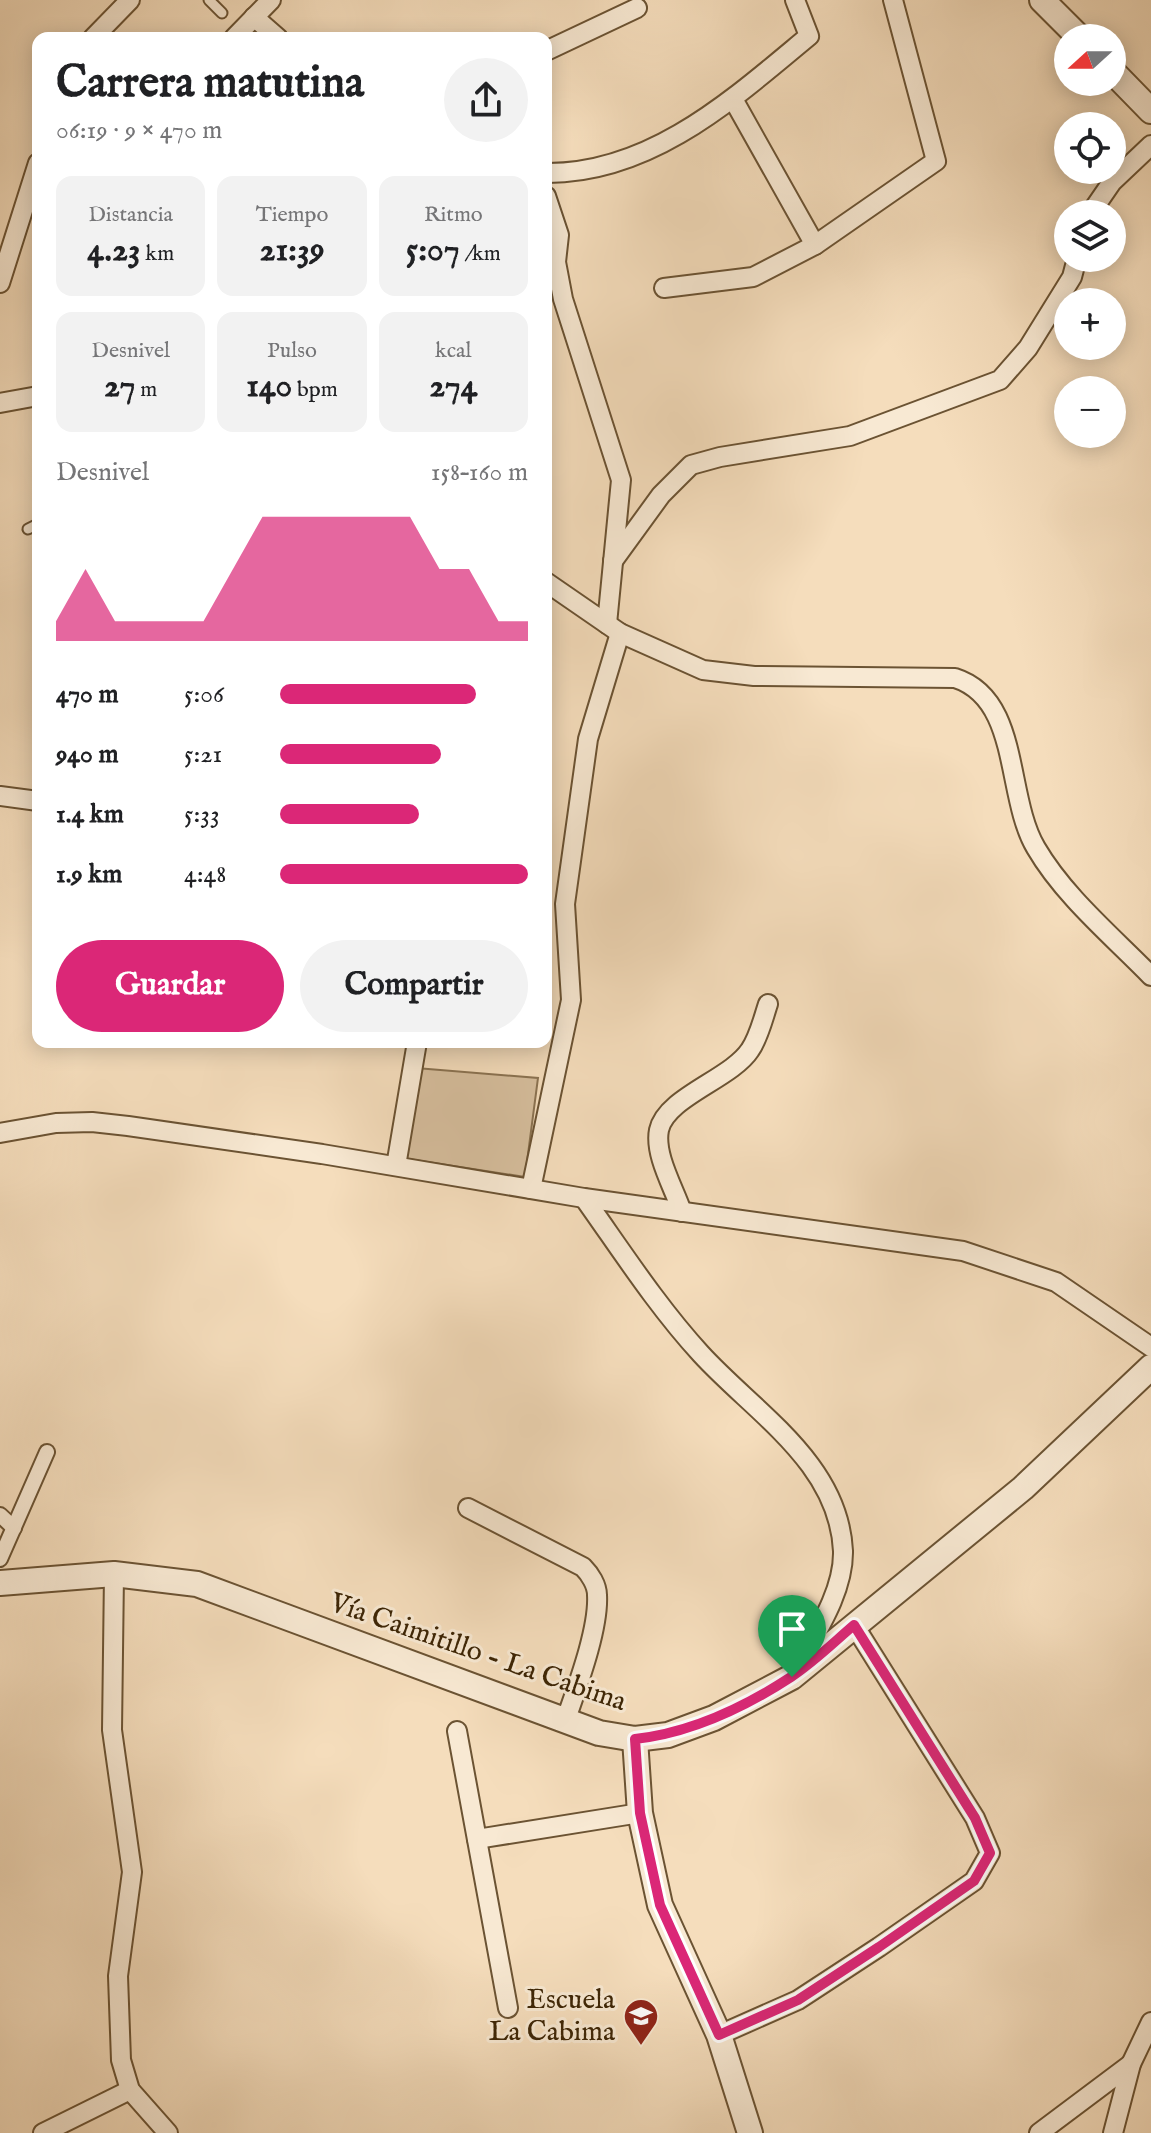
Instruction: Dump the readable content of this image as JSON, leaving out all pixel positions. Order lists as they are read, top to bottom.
{
  "streets": {
    "street": ["Vía Caimitillo - La Cabima"]
  },
  "places": {
    "school or university": ["Escuela La Cabima"]
  },
  "north": "left",
  "page": {
    "map_buttons": ["+", "−"],
    "heading": ["Carrera matutina", "06:19 · 9 × 470 m"],
    "stats": [
      ["Distancia", "4.23 km"],
      ["Tiempo", "21:39"],
      ["Ritmo", "5:07 /km"],
      ["Desnivel", "27 m"],
      ["Pulso", "140 bpm"],
      ["kcal", "274"]
    ],
    "chart": ["Desnivel", "158–160 m"],
    "list": [
      {
        "name": "470 m",
        "note": "5:06"
      },
      {
        "name": "940 m",
        "note": "5:21"
      },
      {
        "name": "1.4 km",
        "note": "5:33"
      },
      {
        "name": "1.9 km",
        "note": "4:48"
      }
    ],
    "buttons": ["Guardar", "Compartir"]
  }
}
